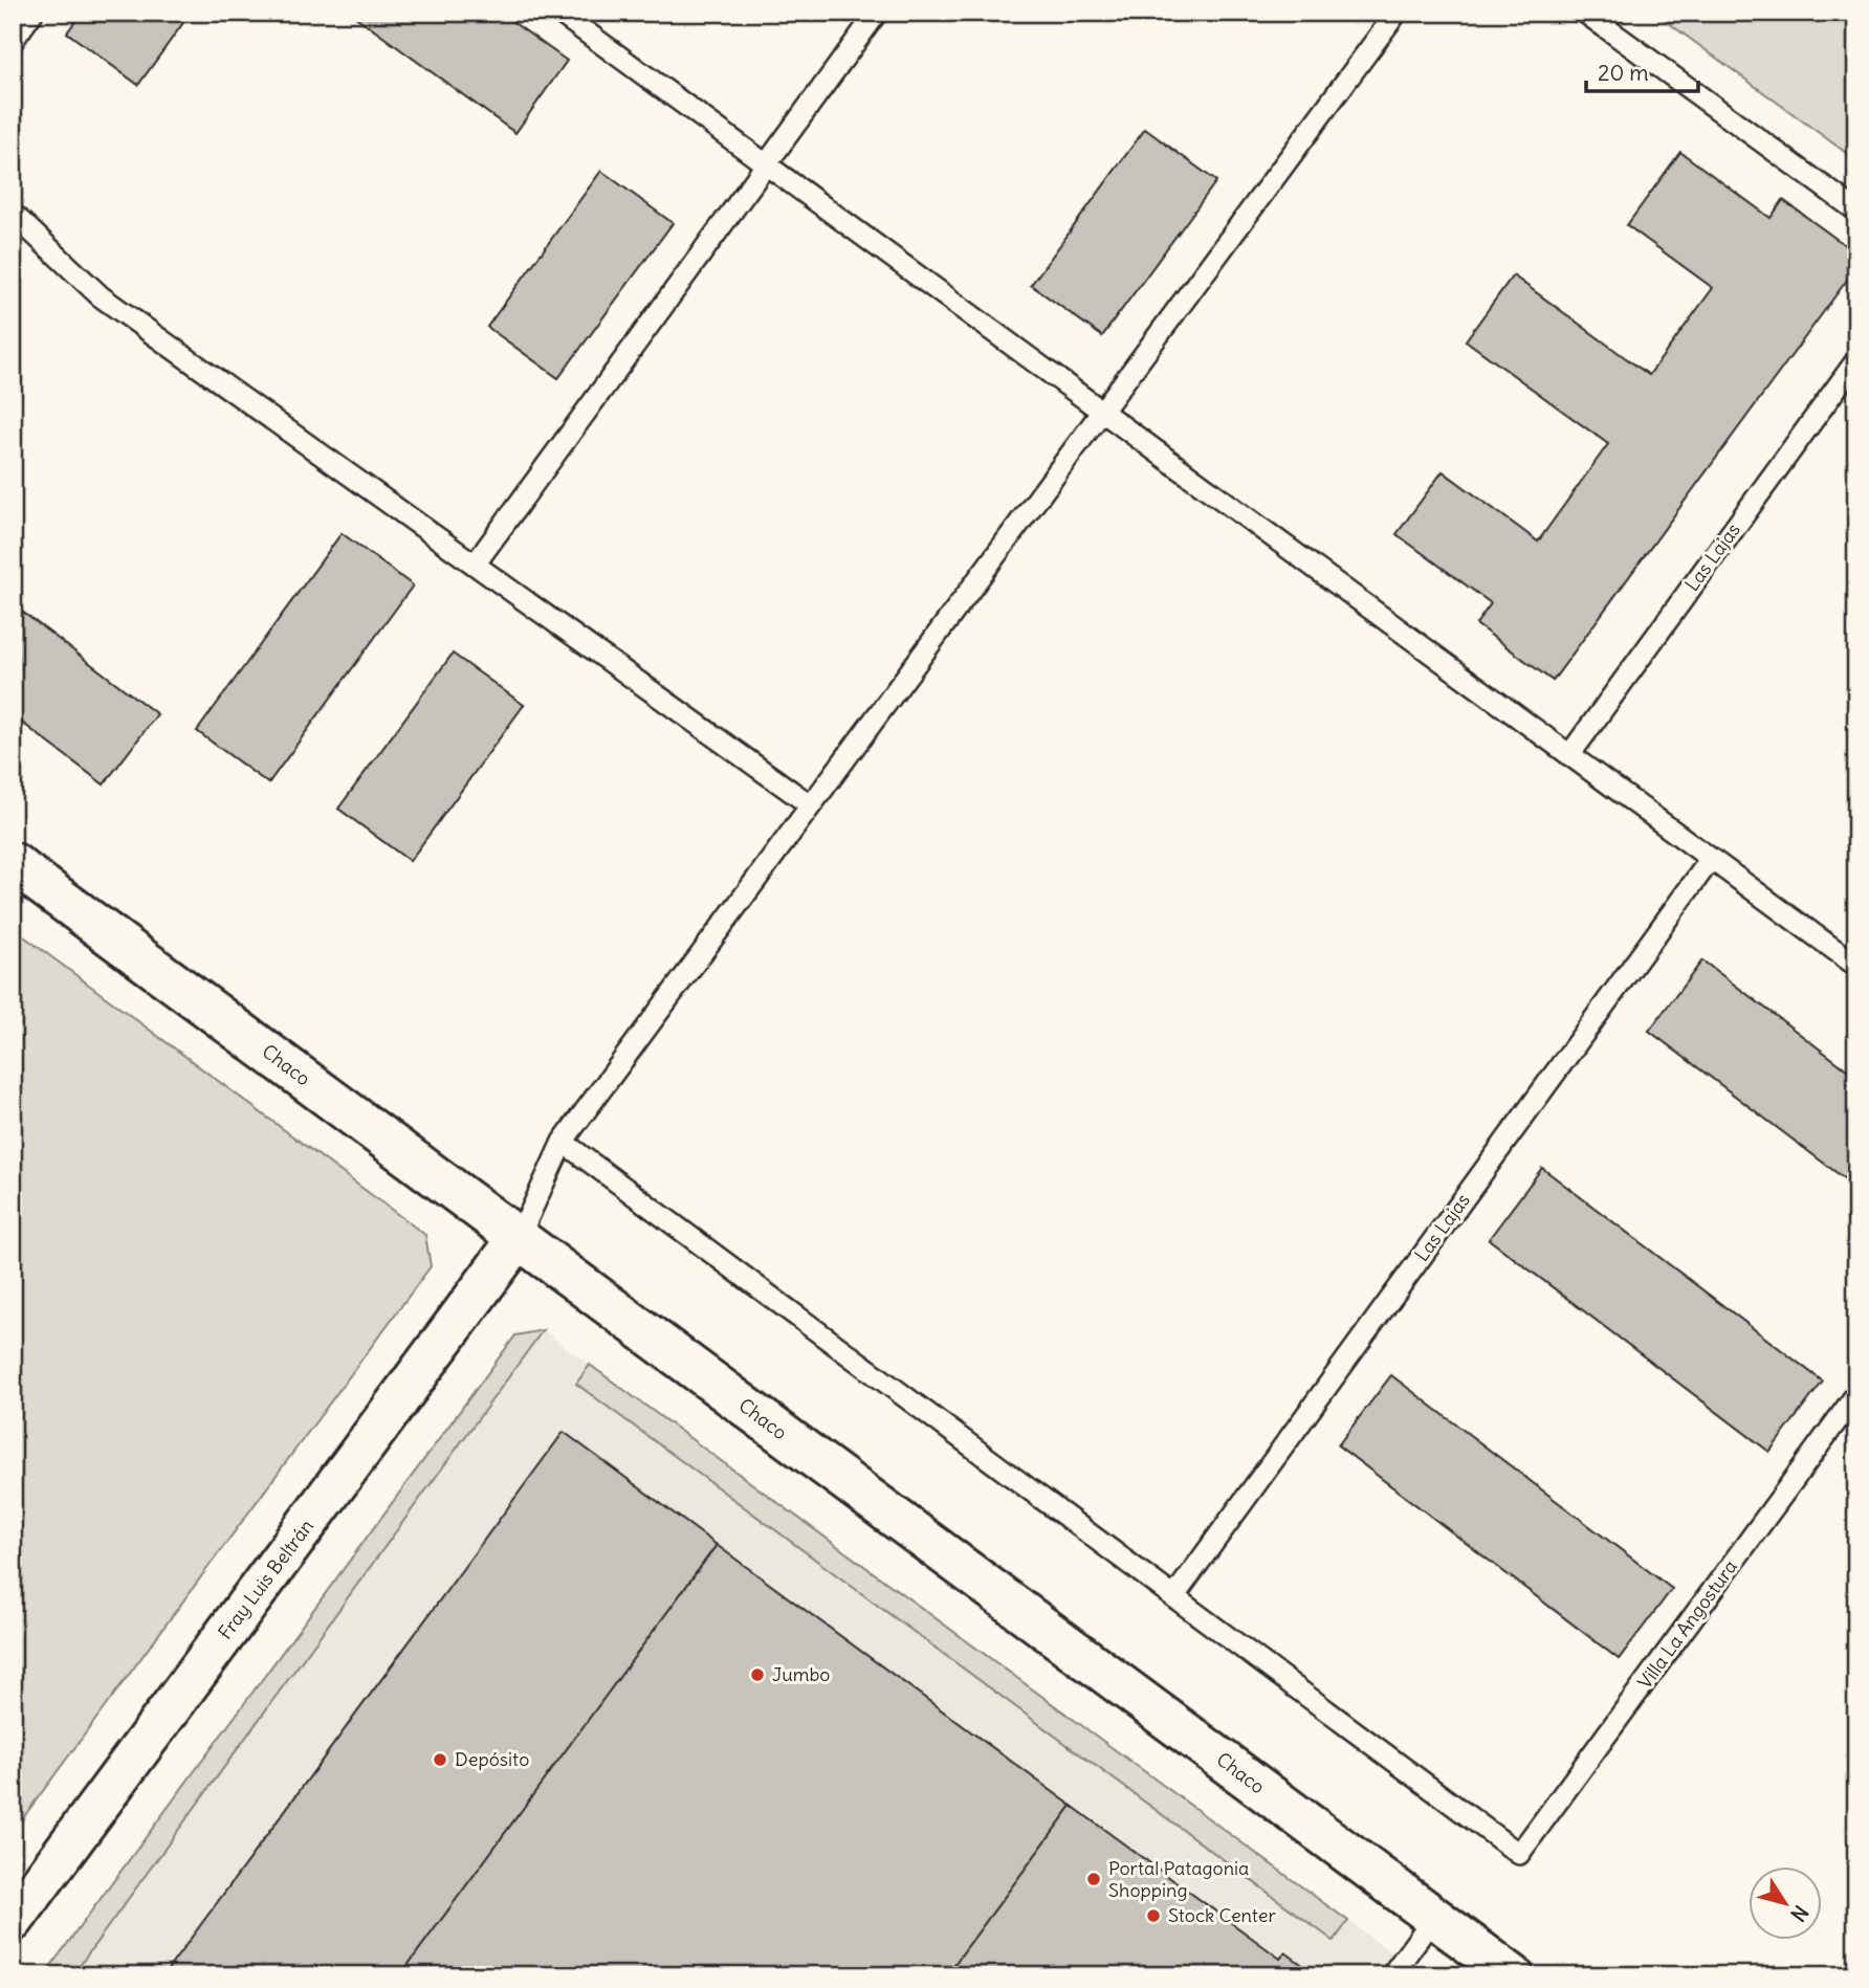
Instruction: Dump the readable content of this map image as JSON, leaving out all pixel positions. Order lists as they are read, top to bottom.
{
  "streets": {
    "street": ["Chaco", "Fray Luis Beltrán"],
    "lane": ["Las Lajas", "Villa La Angostura"]
  },
  "crossings": [
    ["Las Lajas", "Villa La Angostura"],
    ["Chaco", "Fray Luis Beltrán"]
  ],
  "places": [
    "Jumbo",
    "Depósito",
    "Portal Patagonia Shopping",
    "Stock Center"
  ],
  "scale_bar": "20 m",
  "north": "bottom right"
}
